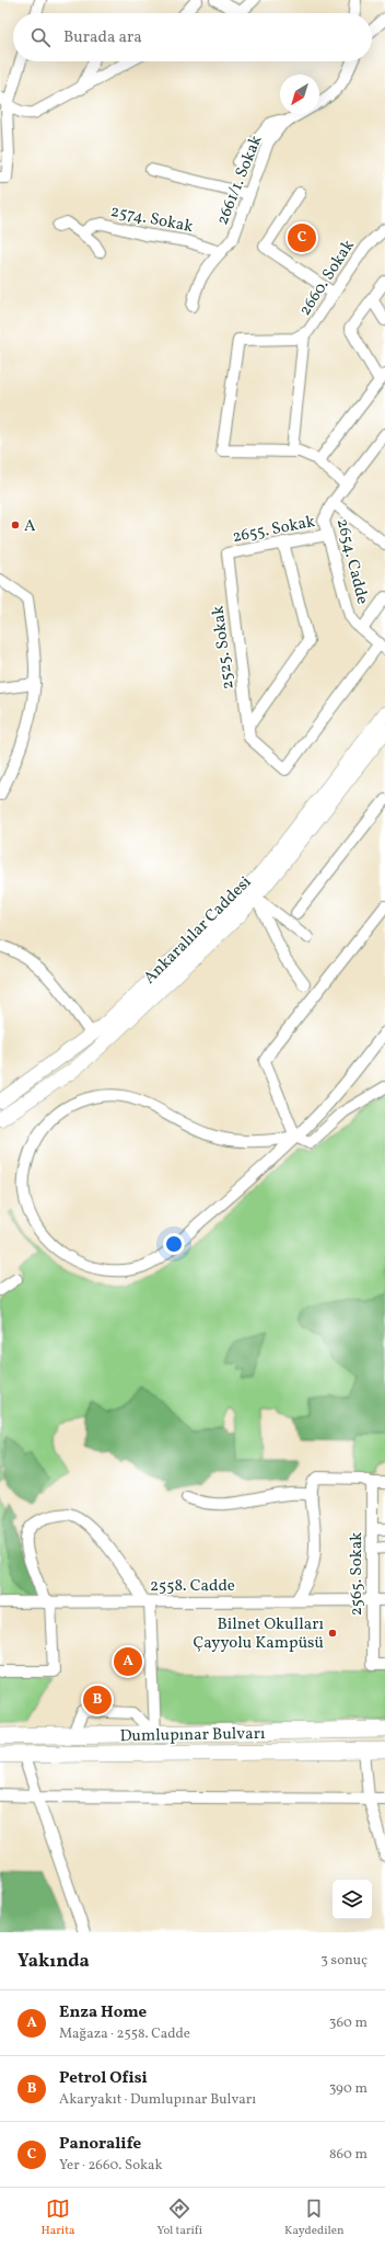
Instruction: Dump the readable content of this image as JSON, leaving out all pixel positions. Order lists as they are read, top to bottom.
{
  "streets": {
    "highway": ["Dumlupınar Bulvarı"],
    "main road": ["Ankaralılar Caddesi"],
    "street": [
      "2661/1. Sokak",
      "2574. Sokak",
      "2660. Sokak",
      "2655. Sokak",
      "2654. Cadde",
      "2525. Sokak",
      "2565. Sokak",
      "2558. Cadde"
    ]
  },
  "crossings": [
    ["2661/1. Sokak", "2574. Sokak"],
    ["2655. Sokak", "2654. Cadde"],
    ["2655. Sokak", "2525. Sokak"],
    ["2654. Cadde", "2525. Sokak"],
    ["2565. Sokak", "2558. Cadde"]
  ],
  "places": ["A", "Bilnet Okulları Çayyolu Kampüsü"],
  "north": "bottom left",
  "page": {
    "search": "Burada ara",
    "pins": ["C", "A", "B"],
    "heading": ["Yakında", "3 sonuç"],
    "list": [
      {
        "mark": "A",
        "name": "Enza Home",
        "note": "Mağaza · 2558. Cadde",
        "value": "360 m"
      },
      {
        "mark": "B",
        "name": "Petrol Ofisi",
        "note": "Akaryakıt · Dumlupınar Bulvarı",
        "value": "390 m"
      },
      {
        "mark": "C",
        "name": "Panoralife",
        "note": "Yer · 2660. Sokak",
        "value": "860 m"
      }
    ],
    "nav": ["Harita", "Yol tarifi", "Kaydedilen"]
  }
}
